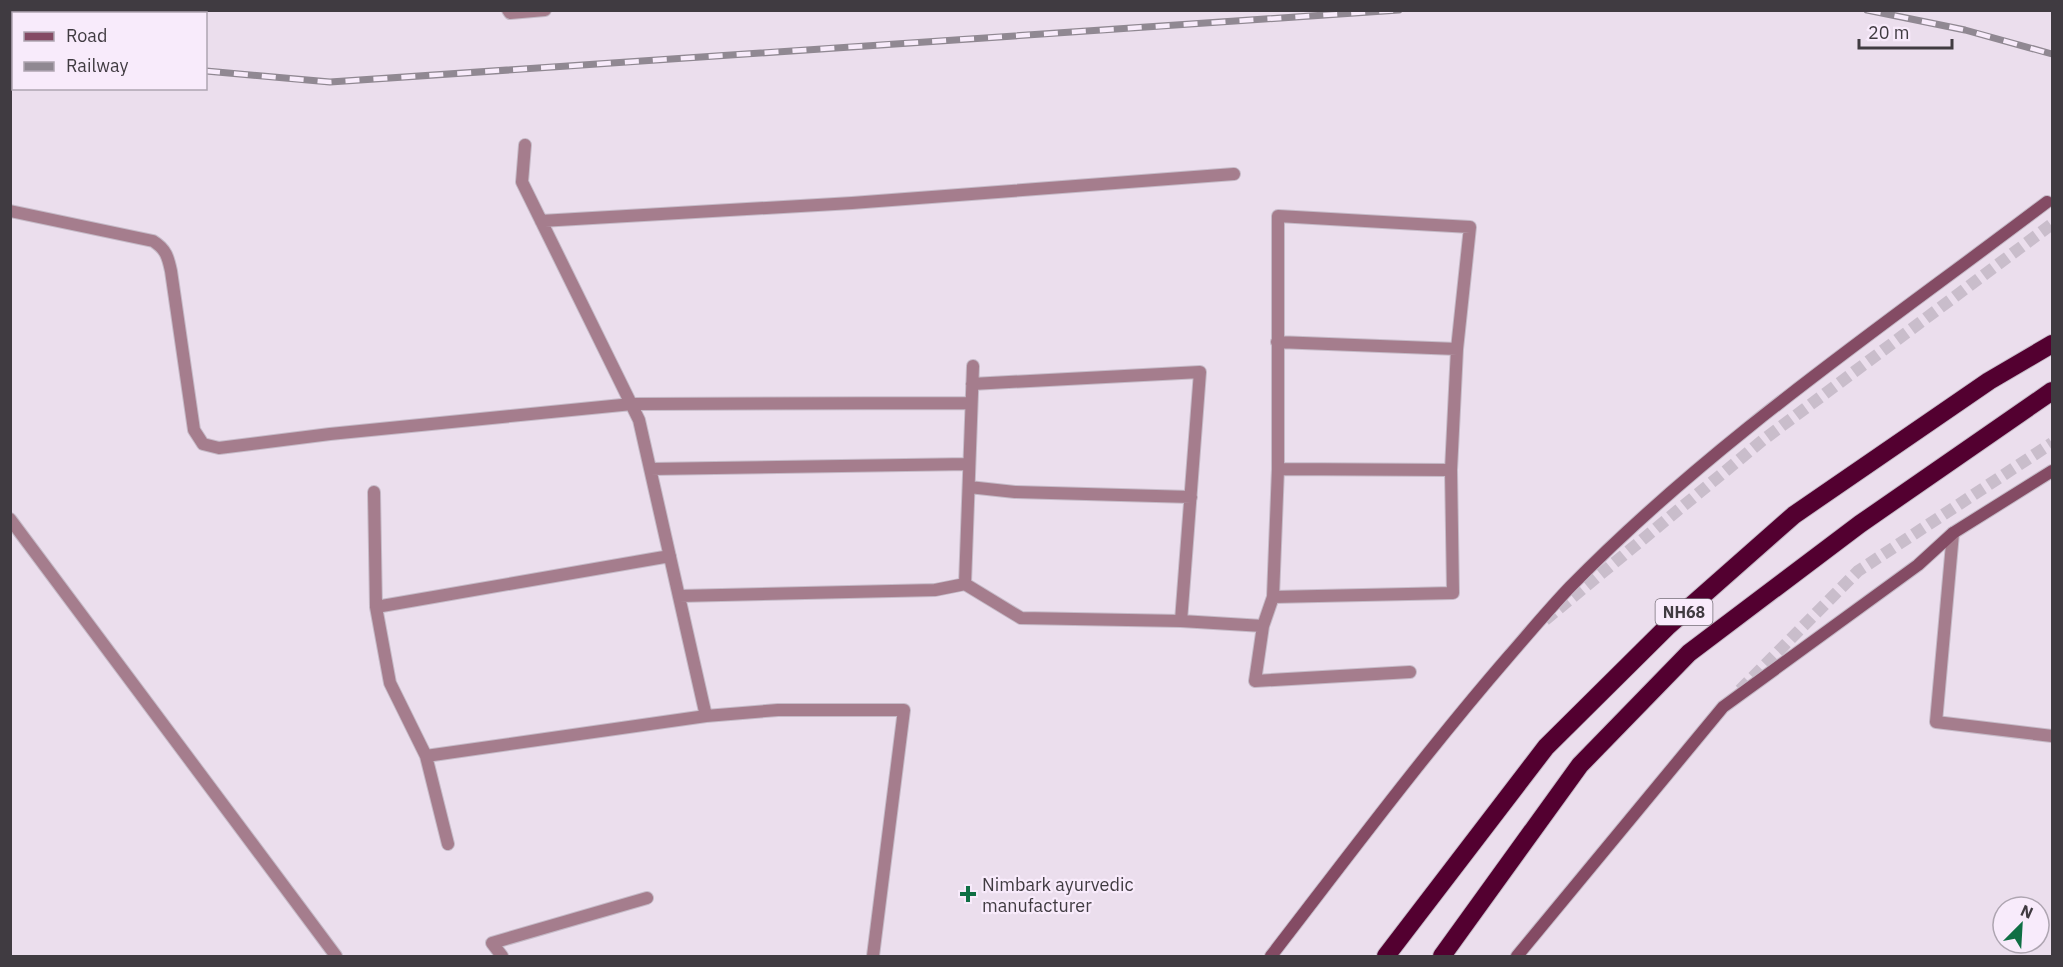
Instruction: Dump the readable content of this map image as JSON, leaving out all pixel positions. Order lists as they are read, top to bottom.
{
  "streets": {
    "highway": ["NH68"]
  },
  "places": {
    "health": ["Nimbark ayurvedic manufacturer"]
  },
  "legend": ["Road", "Railway"],
  "scale_bar": "20 m",
  "north": "top right"
}
